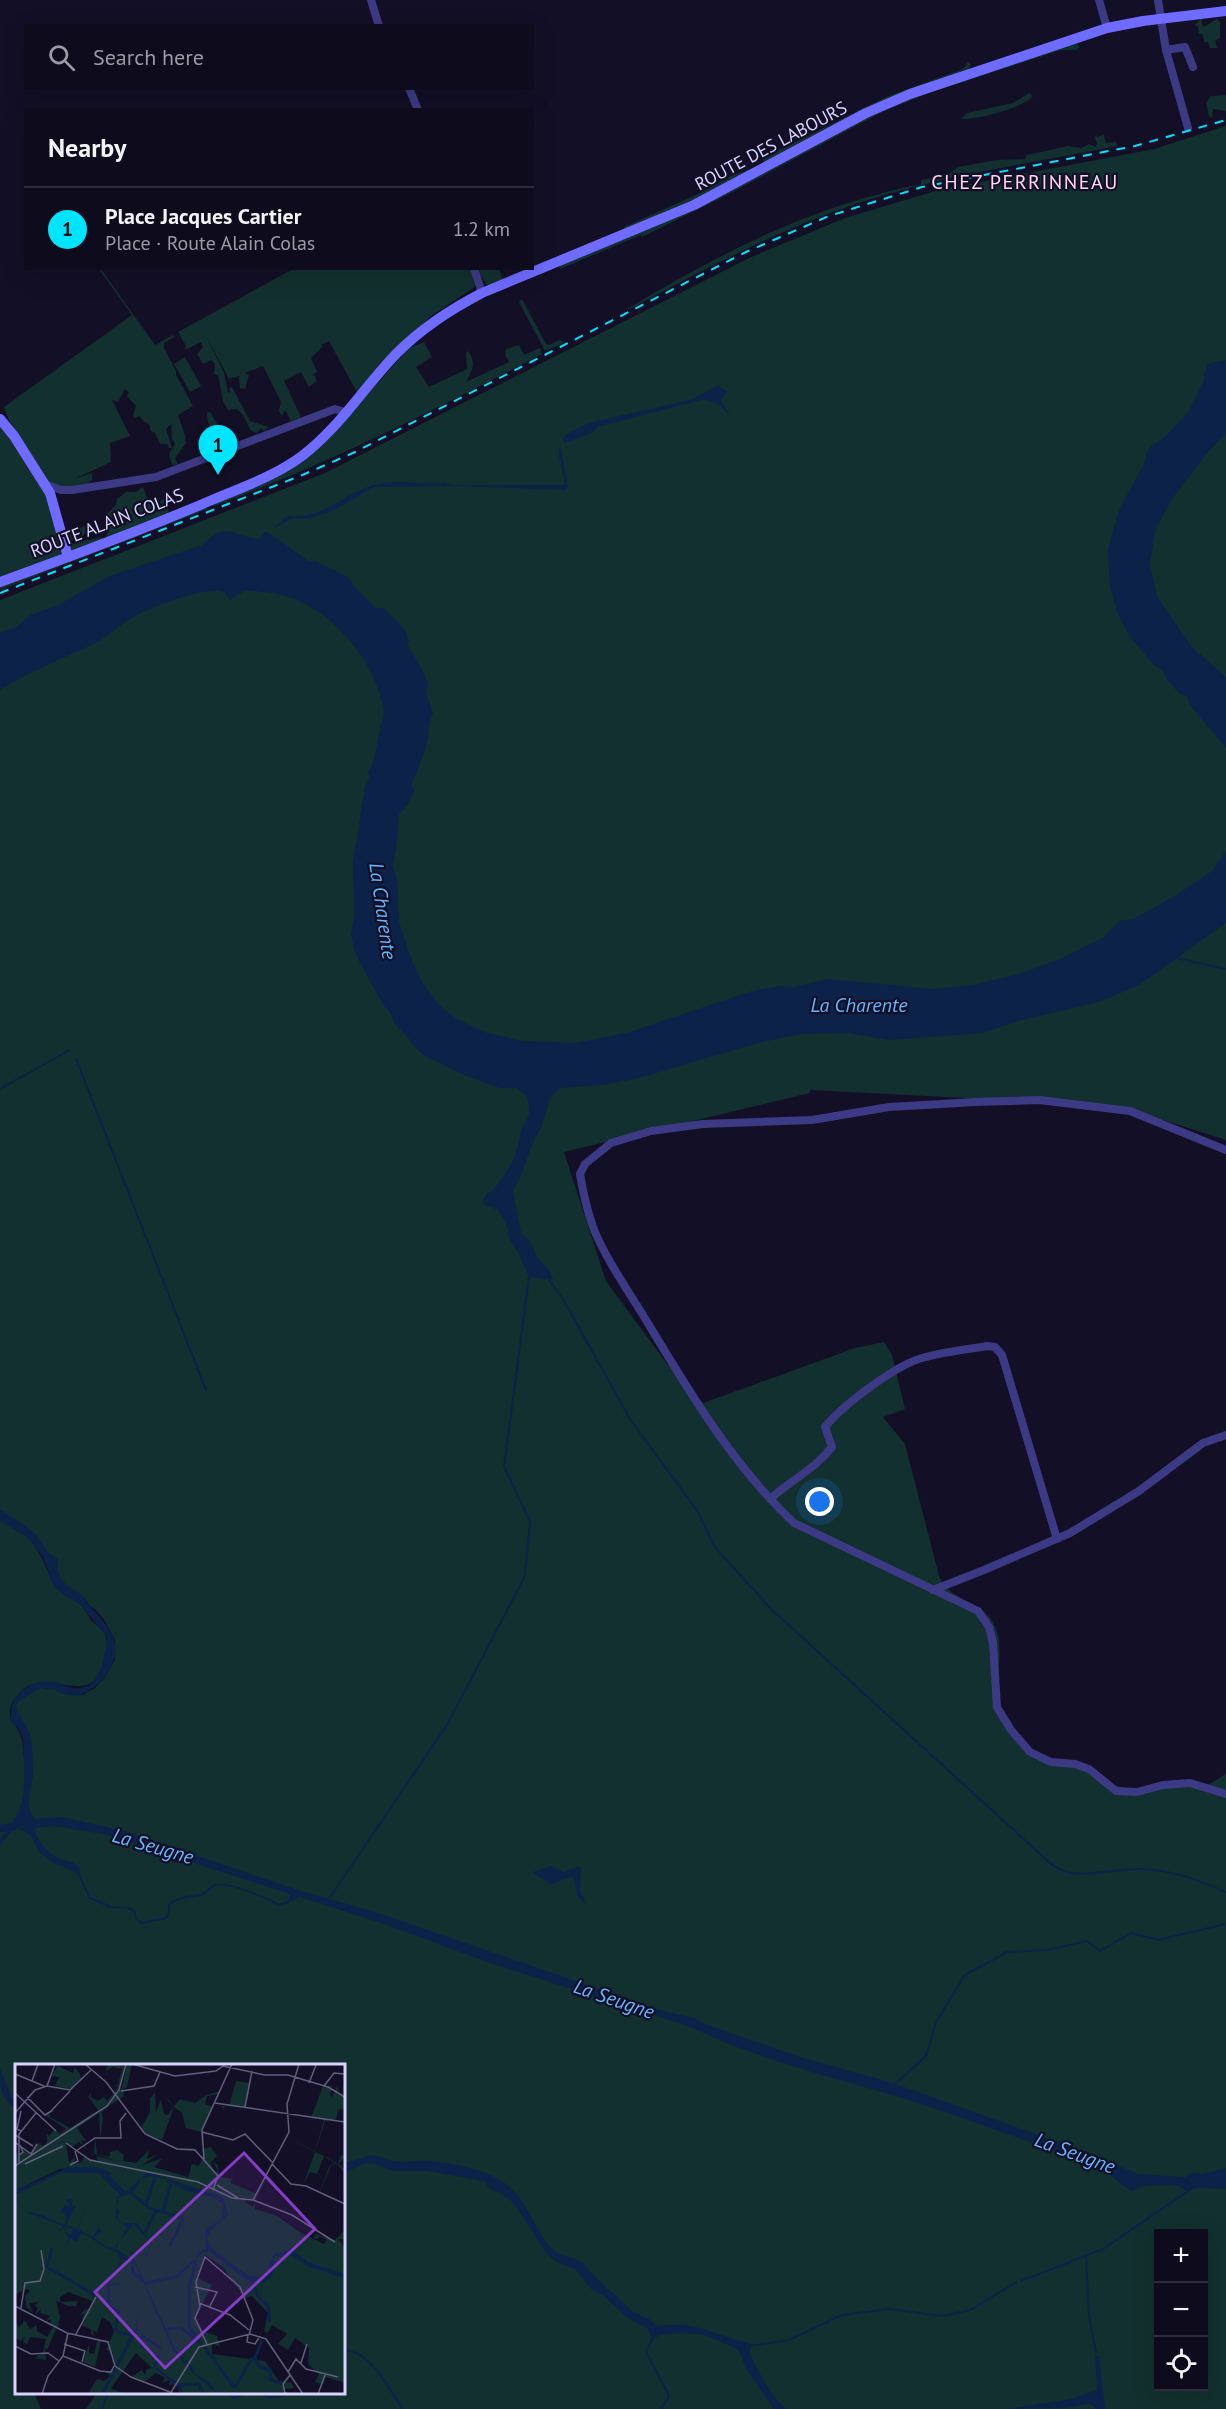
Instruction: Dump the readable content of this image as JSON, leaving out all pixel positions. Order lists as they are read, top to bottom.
{
  "streets": {
    "street": ["ROUTE DES LABOURS", "ROUTE ALAIN COLAS"]
  },
  "crossings": [
    ["ROUTE DES LABOURS", "ROUTE ALAIN COLAS"]
  ],
  "districts": ["CHEZ PERRINNEAU"],
  "water": ["La Charente", "La Seugne"],
  "page": {
    "search": "Search here",
    "heading": "Nearby",
    "list": [
      {
        "mark": "1",
        "name": "Place Jacques Cartier",
        "note": "Place · Route Alain Colas",
        "value": "1.2 km"
      }
    ],
    "pins": "1",
    "map_buttons": ["+", "−"]
  }
}
